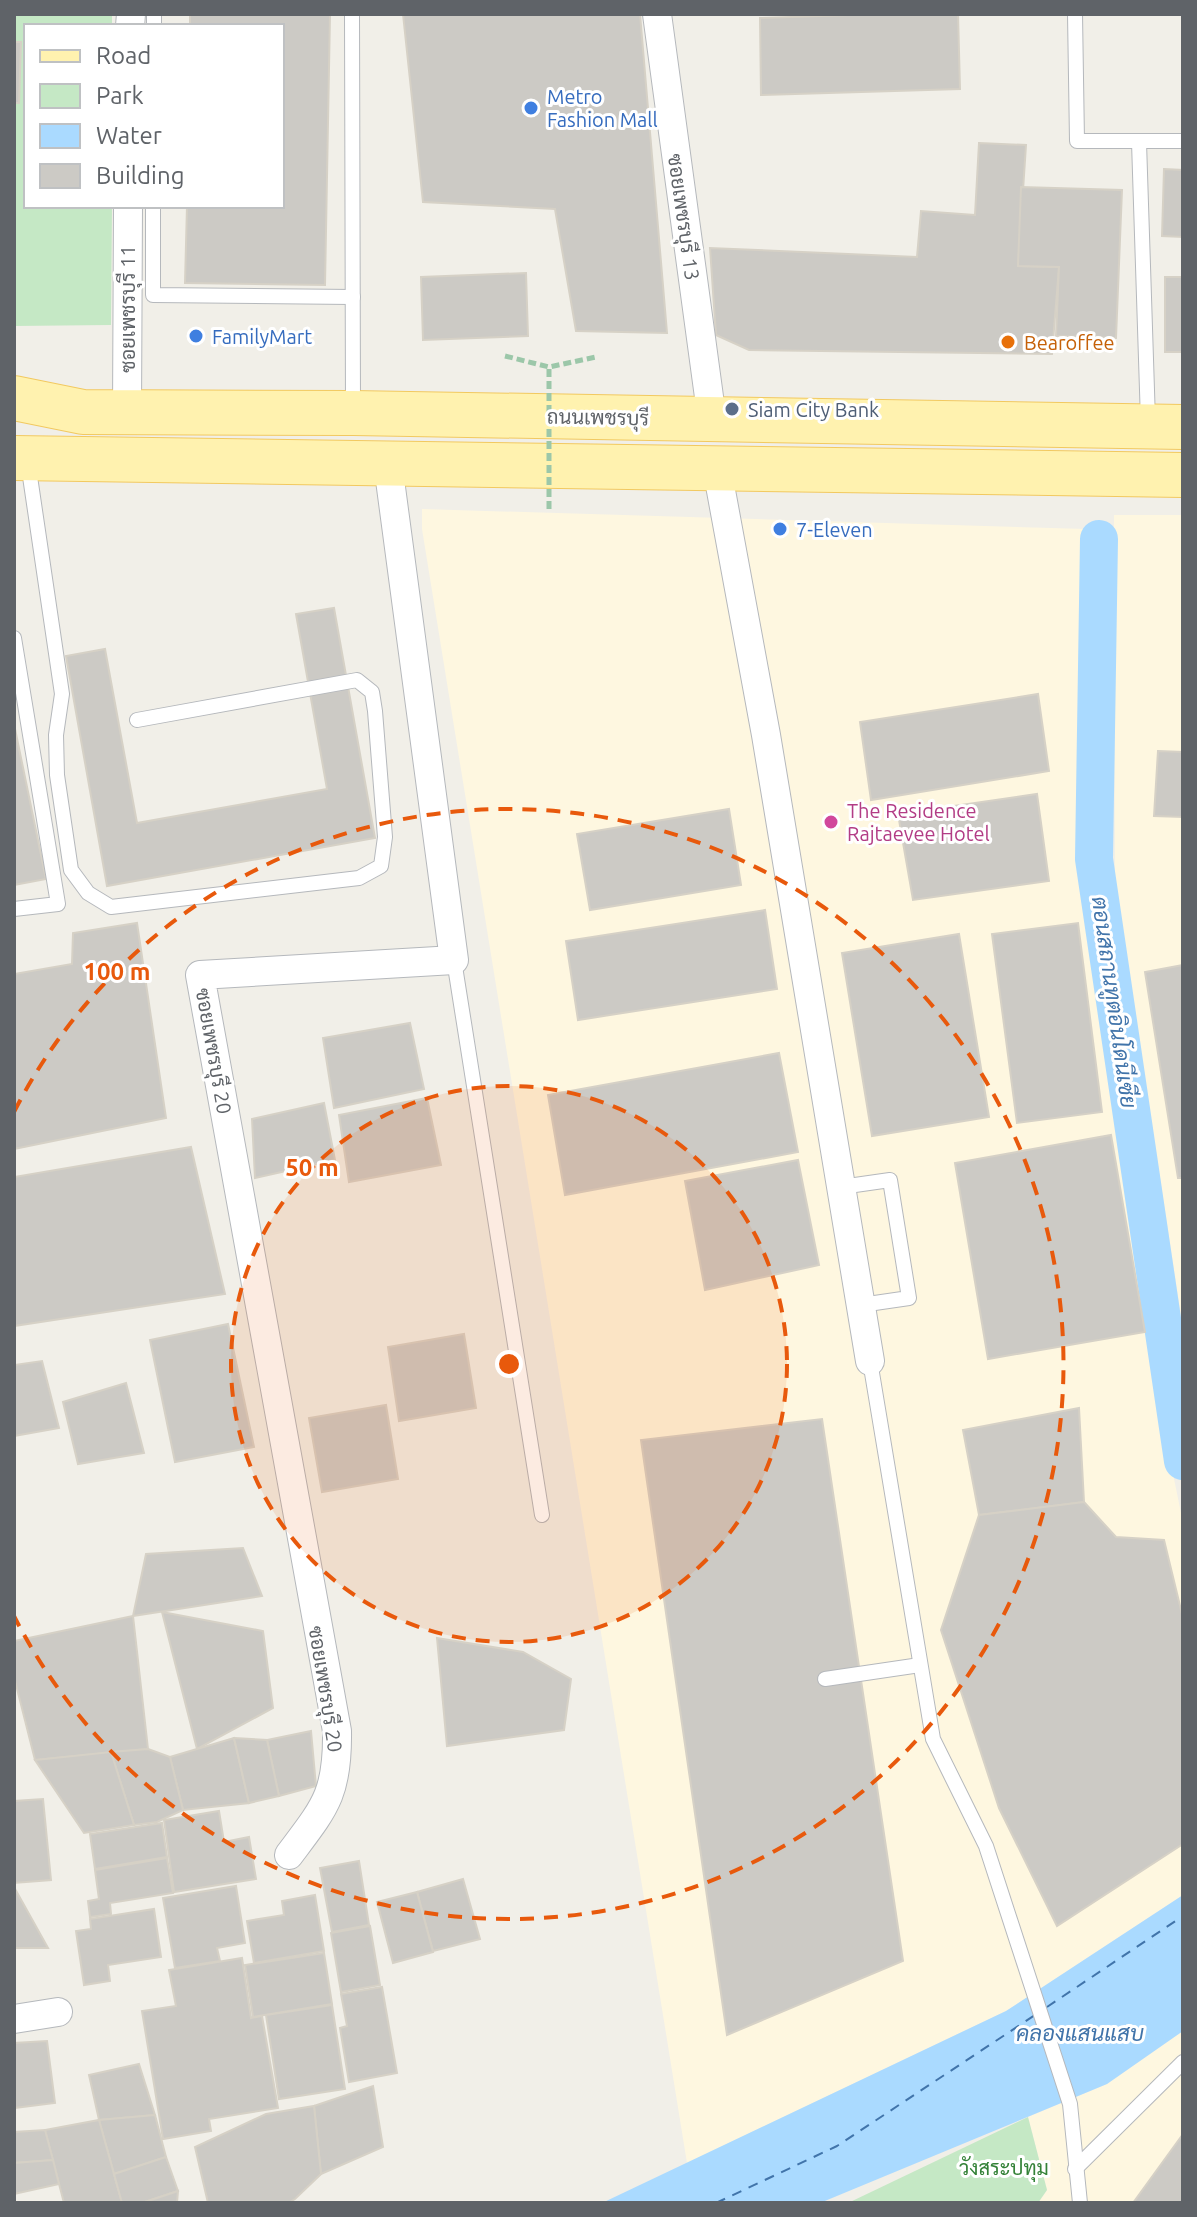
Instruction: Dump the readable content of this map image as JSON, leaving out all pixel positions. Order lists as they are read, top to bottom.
{
  "streets": {
    "main road": ["ถนนเพชรบุรี"],
    "street": ["ซอยเพชรบุรี 13", "ซอยเพชรบุรี 11", "ซอยเพชรบุรี 20"]
  },
  "crossings": [
    ["ซอยเพชรบุรี 13", "ถนนเพชรบุรี"],
    ["ซอยเพชรบุรี 11", "ถนนเพชรบุรี"]
  ],
  "water": ["ตอนสถานทูตอินโดนีเซีย", "คลองแสนแสบ"],
  "parks": ["วังสระปทุม"],
  "places": [
    "Metro Fashion Mall",
    "FamilyMart",
    "Bearoffee",
    "Siam City Bank",
    "7-Eleven",
    "The Residence Rajtaevee Hotel"
  ],
  "legend": [
    "Road",
    "Park",
    "Water",
    "Building"
  ],
  "rings": ["100 m", "50 m"]
}
